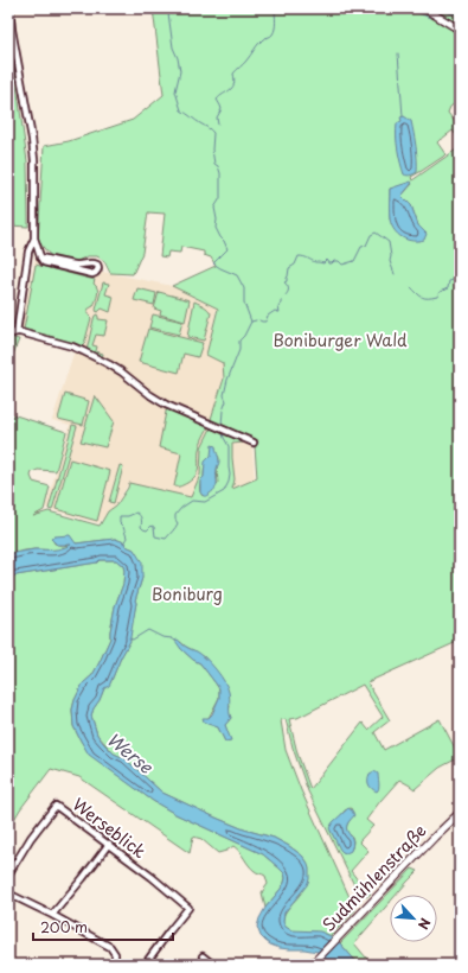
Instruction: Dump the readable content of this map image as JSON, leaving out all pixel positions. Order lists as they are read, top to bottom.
{
  "streets": {
    "street": ["Werseblick", "Sudmühlenstraße"]
  },
  "water": ["Werse"],
  "parks": ["Boniburger Wald", "Boniburg"],
  "scale_bar": "200 m",
  "north": "bottom right"
}
